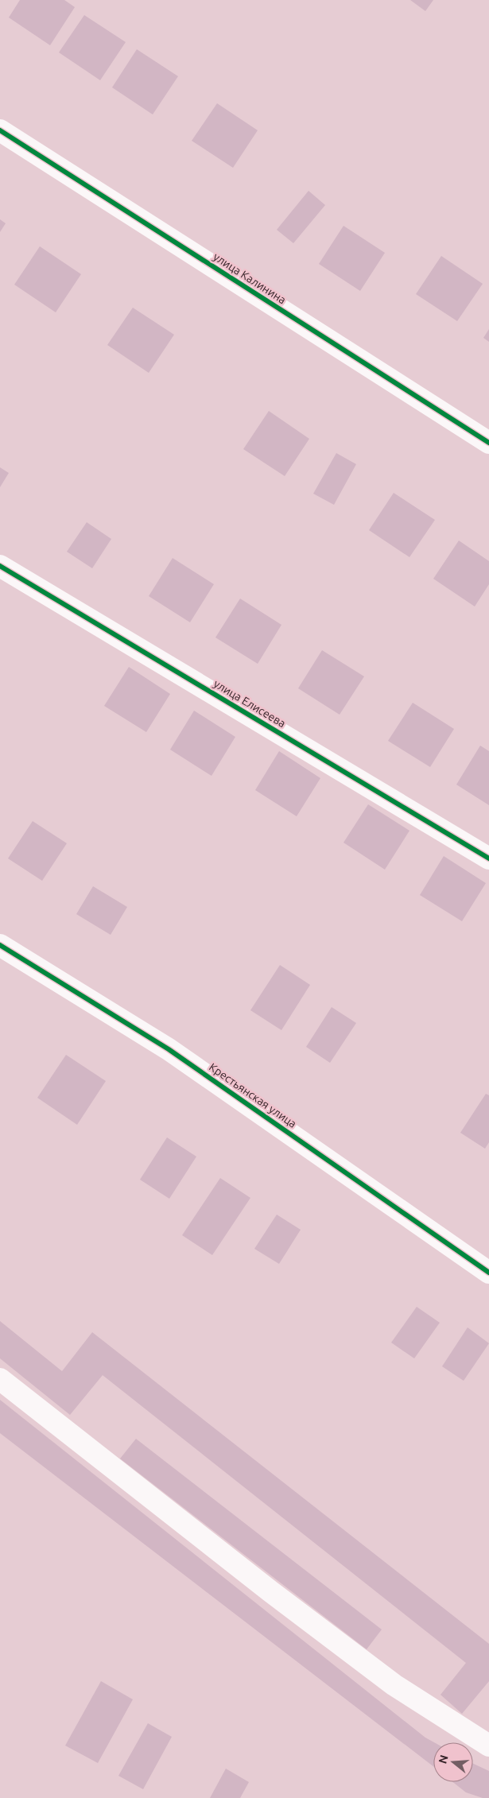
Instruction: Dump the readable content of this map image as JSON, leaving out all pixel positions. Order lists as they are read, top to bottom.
{
  "streets": {
    "street": ["улица Калинина", "улица Елисеева", "Крестьянская улица"]
  },
  "north": "left"
}
